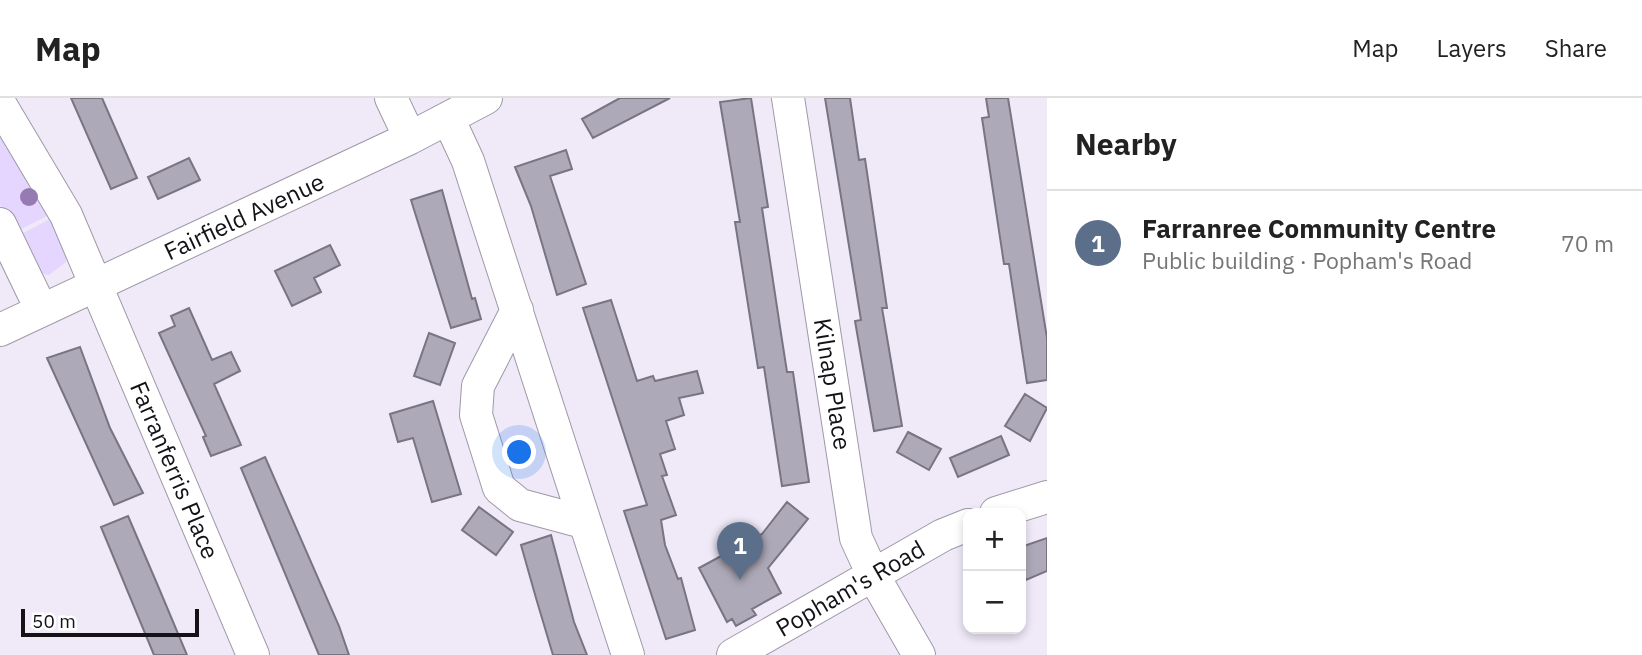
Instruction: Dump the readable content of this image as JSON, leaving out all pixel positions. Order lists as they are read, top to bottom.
{
  "streets": {
    "street": [
      "Fairfield Avenue",
      "Kilnap Place",
      "Farranferris Place",
      "Popham's Road"
    ]
  },
  "crossings": [
    ["Fairfield Avenue", "Farranferris Place"],
    ["Kilnap Place", "Popham's Road"]
  ],
  "scale_bar": "50 m",
  "page": {
    "header": "Map",
    "nav": ["Map", "Layers", "Share"],
    "heading": "Nearby",
    "list": [
      {
        "mark": "1",
        "name": "Farranree Community Centre",
        "note": "Public building · Popham's Road",
        "value": "70 m"
      }
    ],
    "map_buttons": ["+", "−"],
    "pins": "1",
    "scale": "50 m"
  }
}
